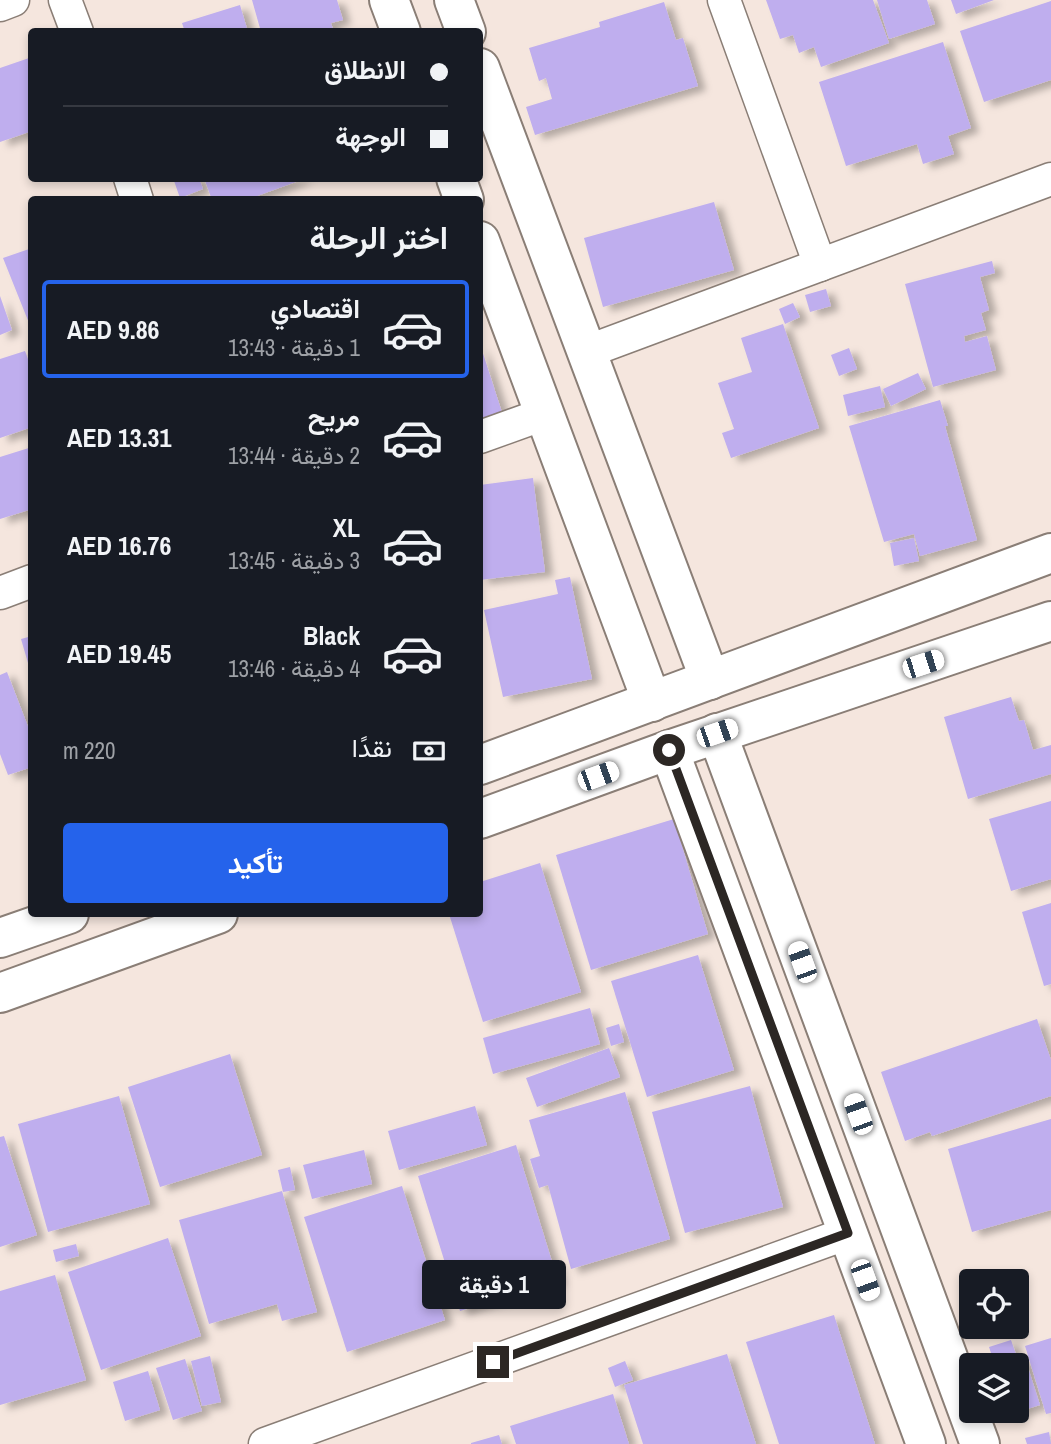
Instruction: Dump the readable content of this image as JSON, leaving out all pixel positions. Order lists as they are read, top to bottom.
{
  "page": {
    "banner": ["الانطلاق", "الوجهة"],
    "heading": "اختر الرحلة",
    "list": [
      {
        "name": "اقتصادي",
        "note": "1 دقيقة · 13:43",
        "value": "AED 9.86"
      },
      {
        "name": "مريح",
        "note": "2 دقيقة · 13:44",
        "value": "AED 13.31"
      },
      {
        "name": "XL",
        "note": "3 دقيقة · 13:45",
        "value": "AED 16.76"
      },
      {
        "name": "Black",
        "note": "4 دقيقة · 13:46",
        "value": "AED 19.45"
      }
    ],
    "pay": ["نقدًا", "220 m"],
    "buttons": "تأكيد",
    "bubble": "1 دقيقة"
  }
}
